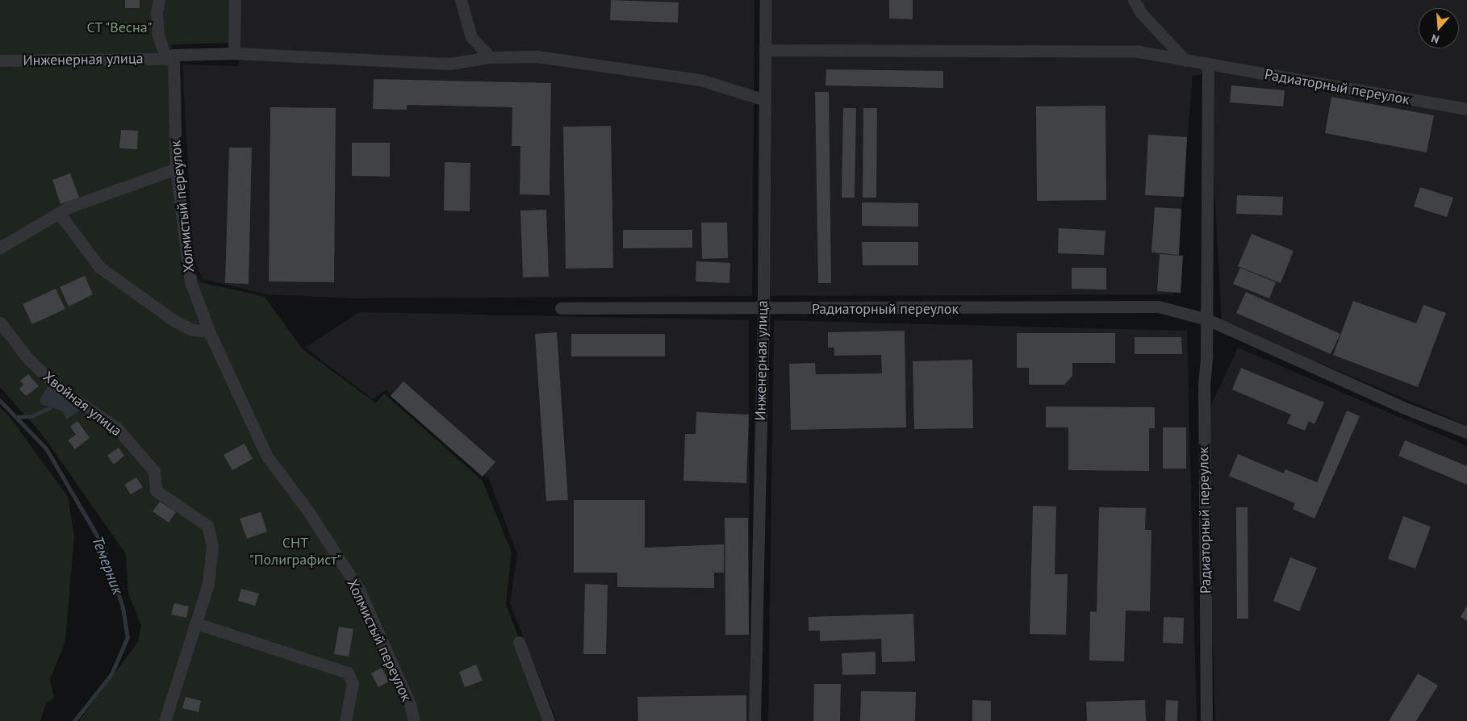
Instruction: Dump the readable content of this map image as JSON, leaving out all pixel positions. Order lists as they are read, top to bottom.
{
  "streets": {
    "street": [
      "Инженерная улица",
      "Радиаторный переулок",
      "Холмистый переулок",
      "Хвойная улица"
    ]
  },
  "crossings": [
    ["Инженерная улица", "Радиаторный переулок"],
    ["Инженерная улица", "Холмистый переулок"]
  ],
  "water": ["Темерник"],
  "parks": ["СТ \"Весна\"", "СНТ \"Полиграфист\""],
  "north": "bottom"
}
